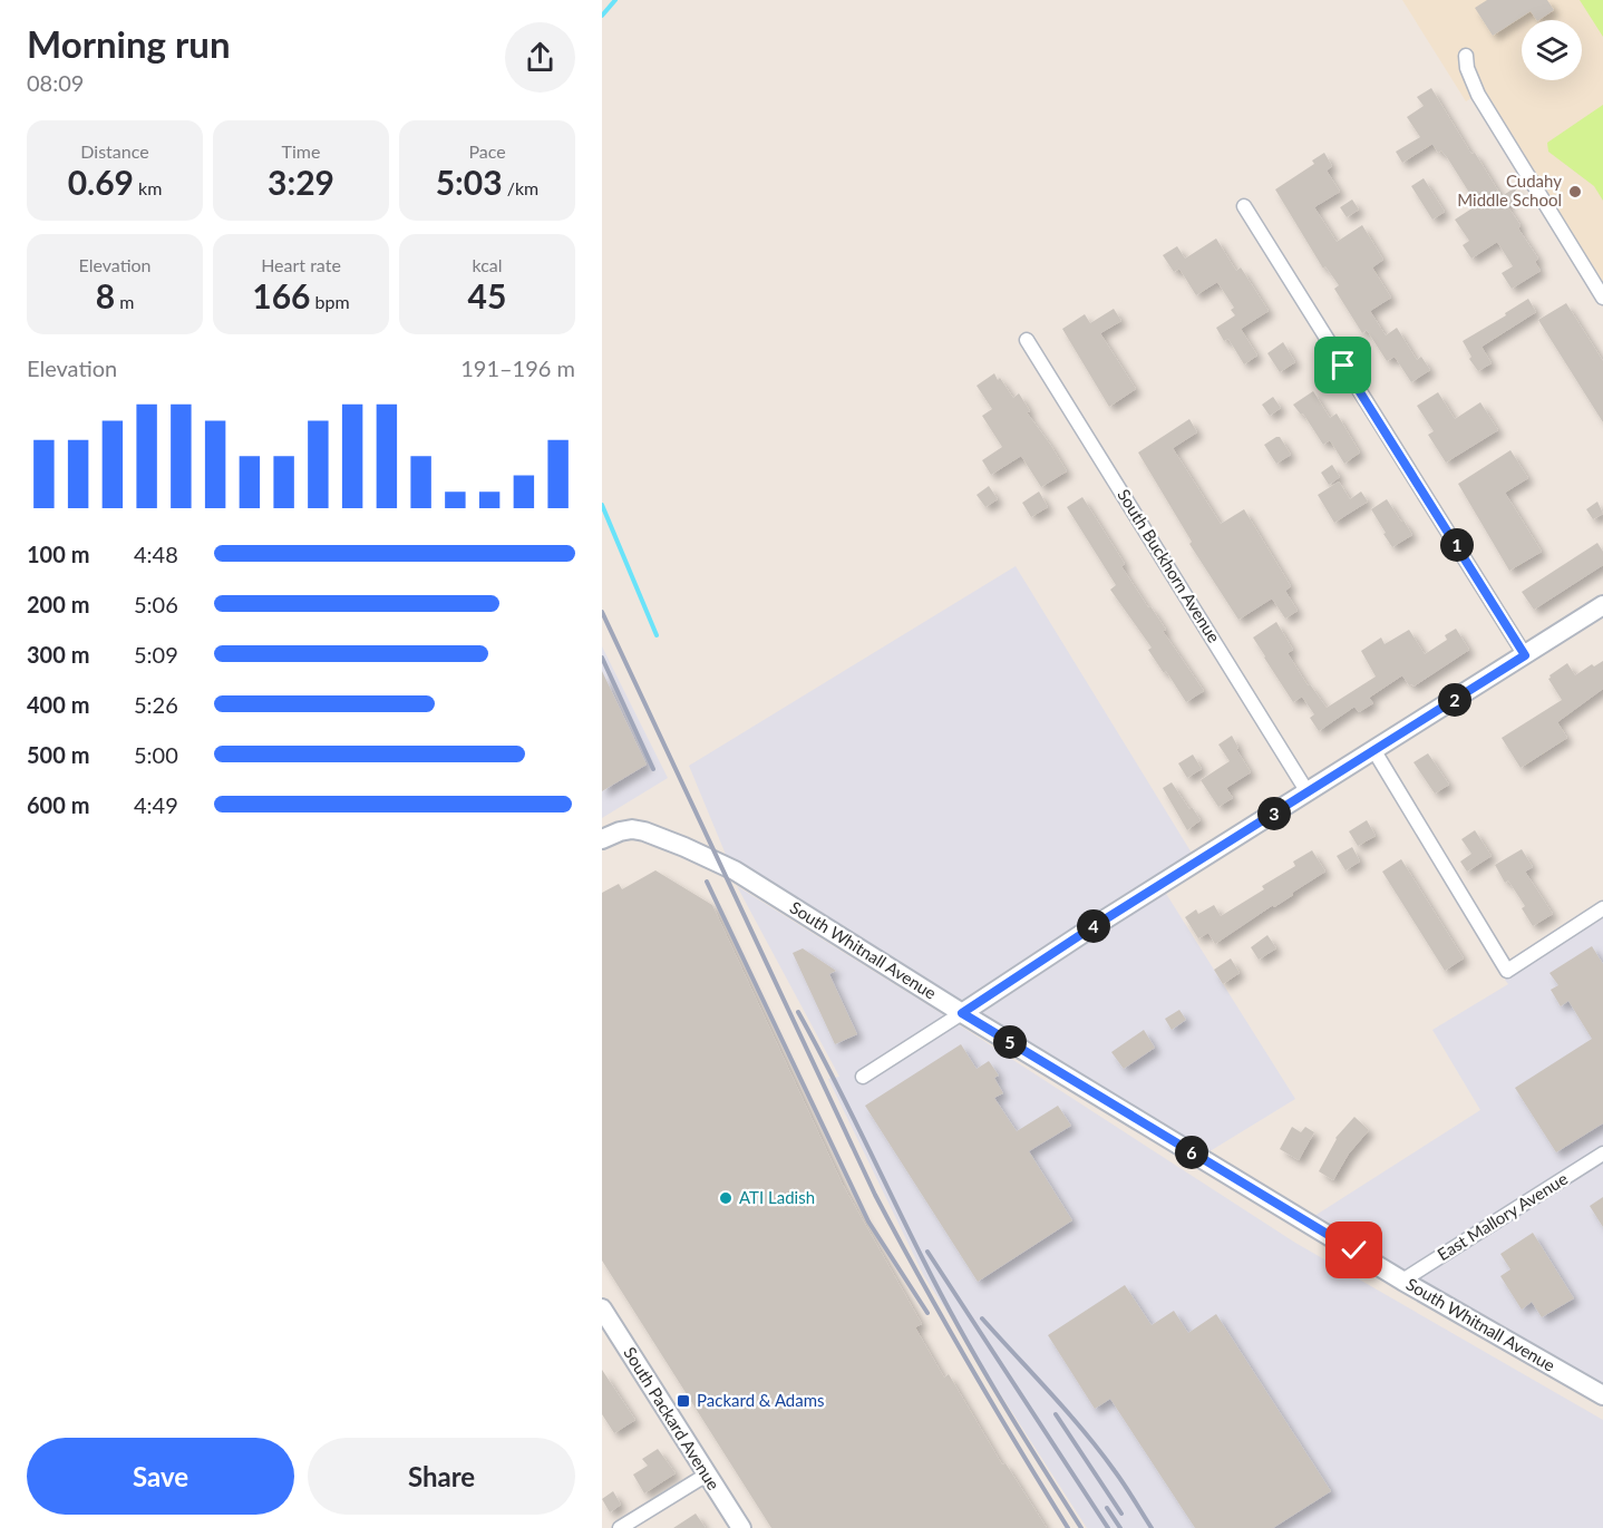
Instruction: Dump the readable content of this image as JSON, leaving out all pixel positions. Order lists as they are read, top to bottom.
{
  "streets": {
    "street": [
      "South Buckhorn Avenue",
      "South Whitnall Avenue",
      "East Mallory Avenue",
      "South Packard Avenue"
    ]
  },
  "crossings": [
    ["South Whitnall Avenue", "East Mallory Avenue"]
  ],
  "places": {
    "other": ["Cudahy Middle School", "ATI Ladish"],
    "transit": ["Packard & Adams"]
  },
  "page": {
    "heading": ["Morning run", "08:09"],
    "stats": [
      ["Distance", "0.69 km"],
      ["Time", "3:29"],
      ["Pace", "5:03 /km"],
      ["Elevation", "8 m"],
      ["Heart rate", "166 bpm"],
      ["kcal", "45"]
    ],
    "chart": ["Elevation", "191–196 m"],
    "list": [
      {
        "name": "100 m",
        "note": "4:48"
      },
      {
        "name": "200 m",
        "note": "5:06"
      },
      {
        "name": "300 m",
        "note": "5:09"
      },
      {
        "name": "400 m",
        "note": "5:26"
      },
      {
        "name": "500 m",
        "note": "5:00"
      },
      {
        "name": "600 m",
        "note": "4:49"
      }
    ],
    "pins": [
      "1",
      "2",
      "3",
      "4",
      "5",
      "6"
    ],
    "buttons": ["Save", "Share"]
  }
}
